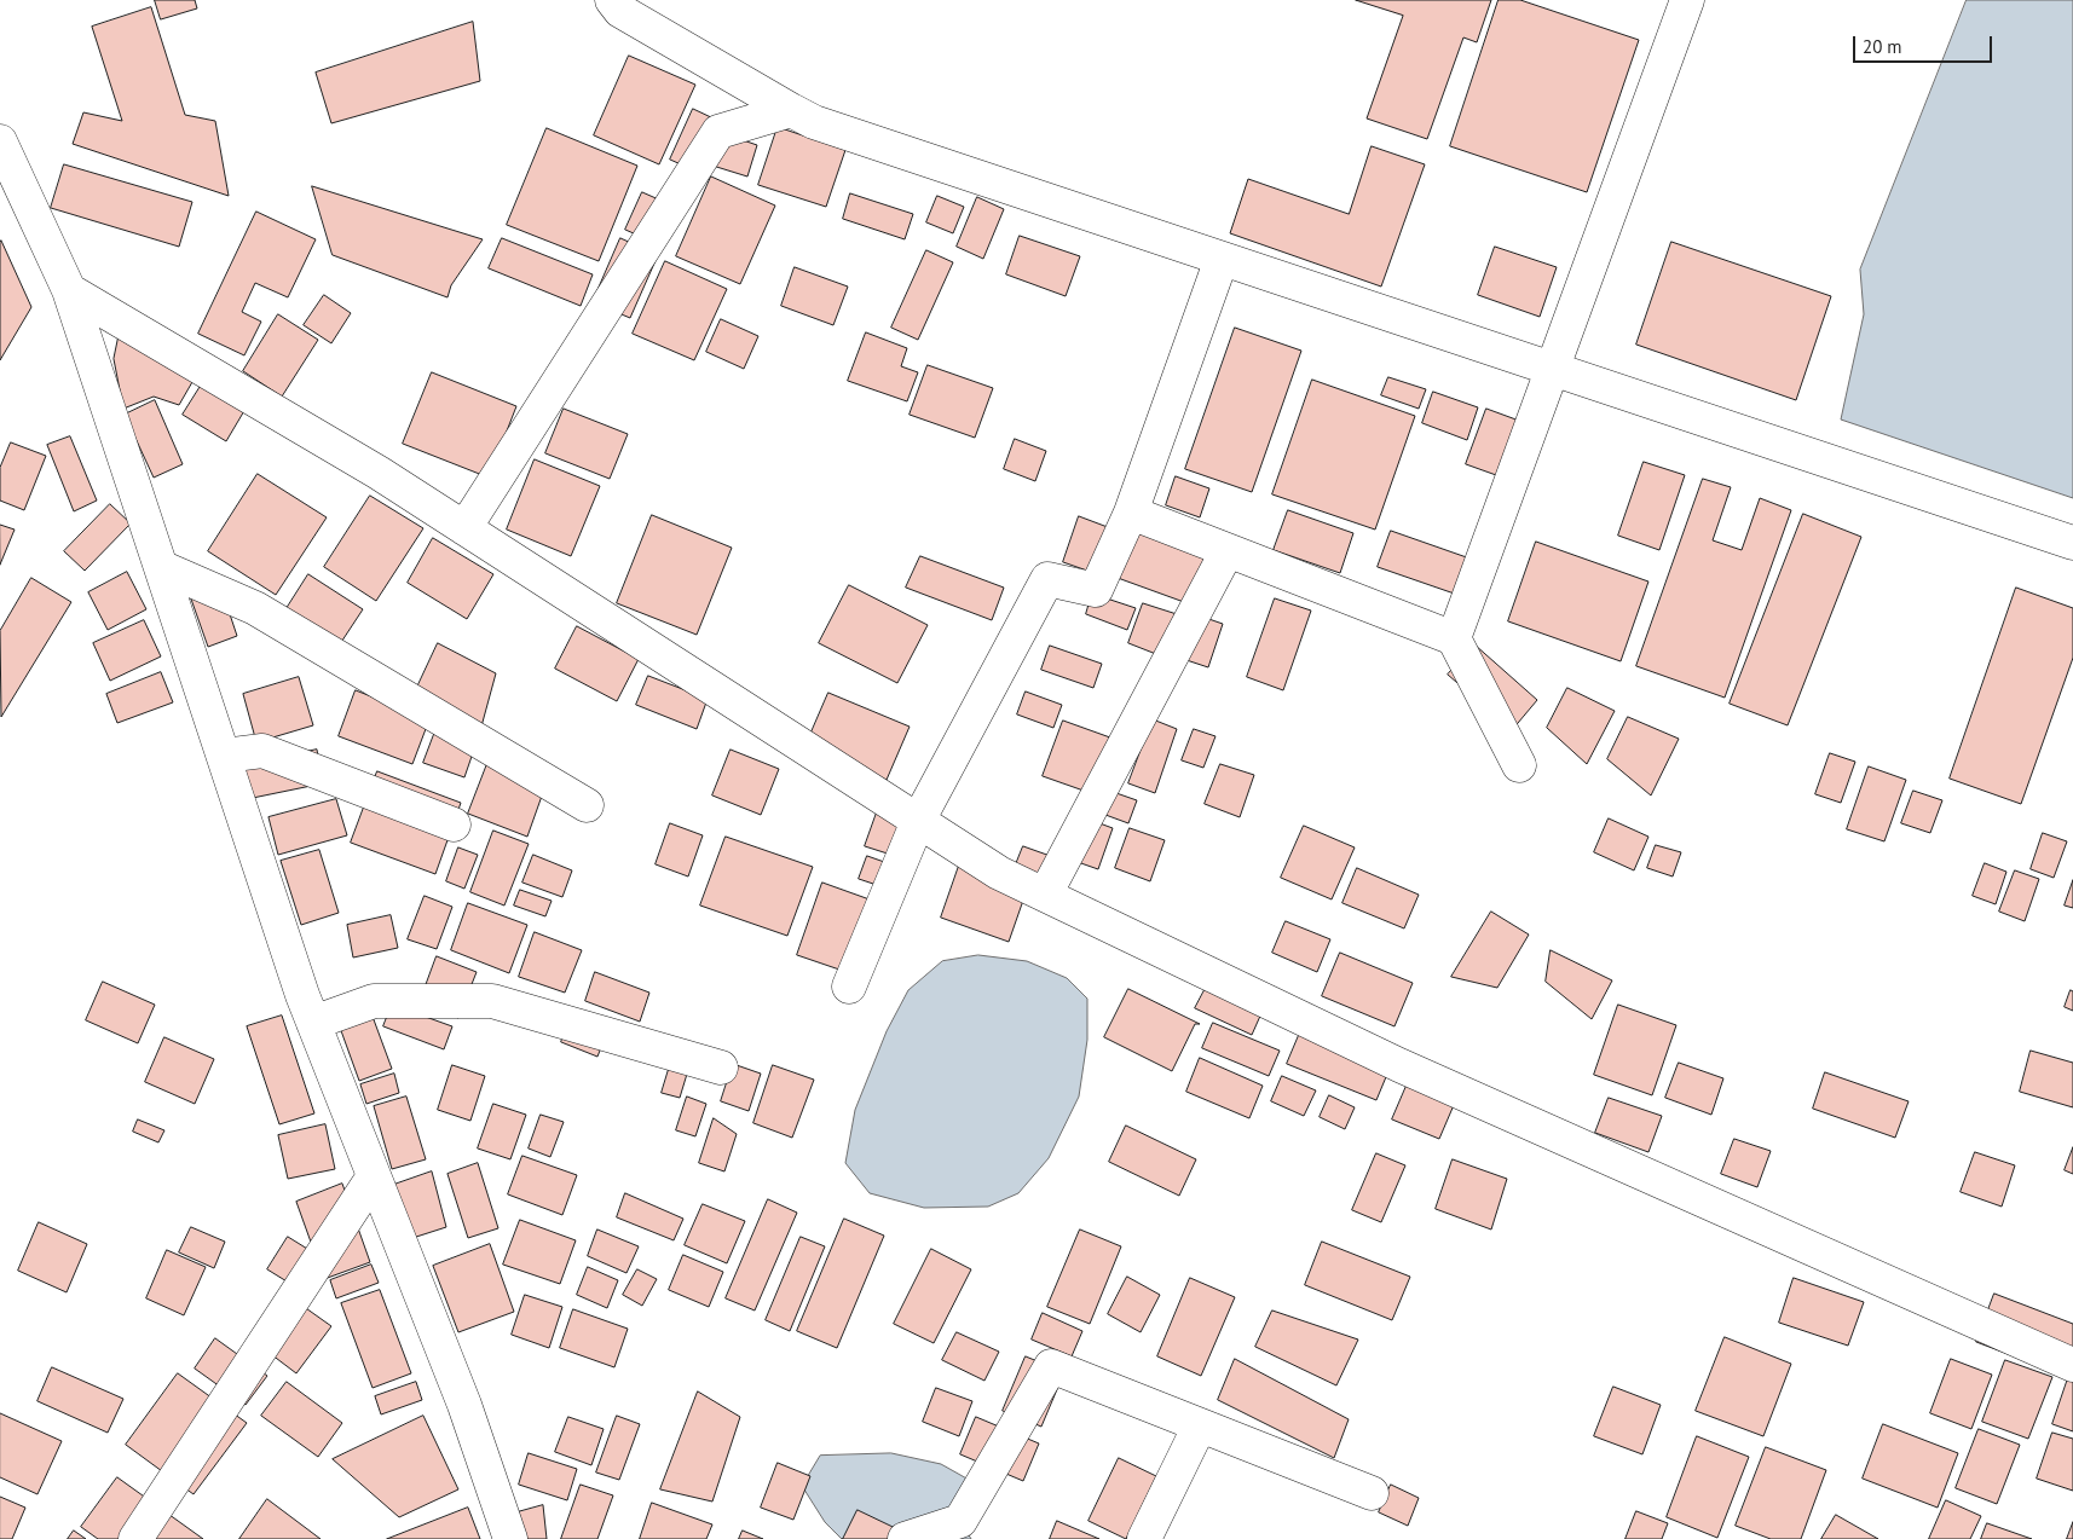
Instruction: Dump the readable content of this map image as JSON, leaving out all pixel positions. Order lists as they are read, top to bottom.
{
  "scale_bar": "20 m"
}
